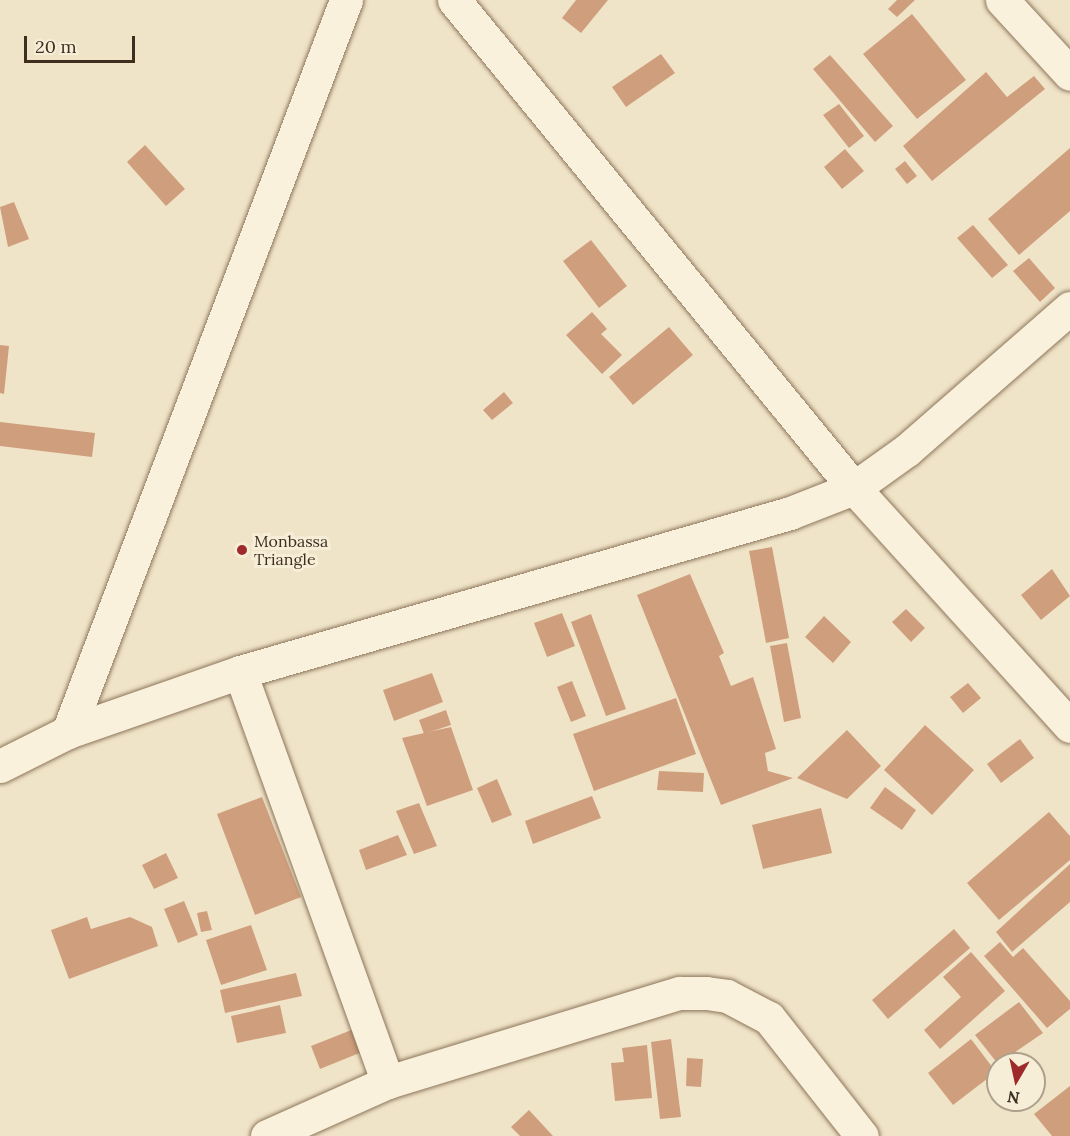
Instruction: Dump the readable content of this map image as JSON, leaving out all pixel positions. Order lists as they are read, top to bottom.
{
  "places": ["Monbassa Triangle"],
  "scale_bar": "20 m",
  "north": "bottom"
}
